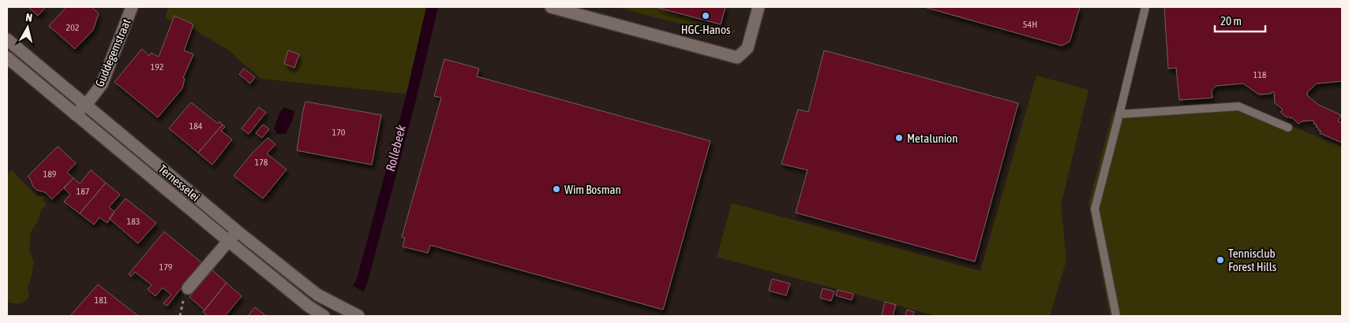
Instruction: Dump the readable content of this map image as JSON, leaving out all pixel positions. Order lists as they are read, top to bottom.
{
  "streets": {
    "street": ["Guddegemstraat", "Ternesselei"]
  },
  "crossings": [
    ["Guddegemstraat", "Ternesselei"]
  ],
  "water": ["Rollebeek"],
  "places": [
    "HGC-Hanos",
    "Metalunion",
    "Wim Bosman",
    "Tennisclub Forest Hills"
  ],
  "house_numbers": [
    "54H",
    "202",
    "192",
    "118",
    "184",
    "170",
    "178",
    "189",
    "187",
    "183",
    "179",
    "181"
  ],
  "scale_bar": "20 m",
  "north": "top"
}
